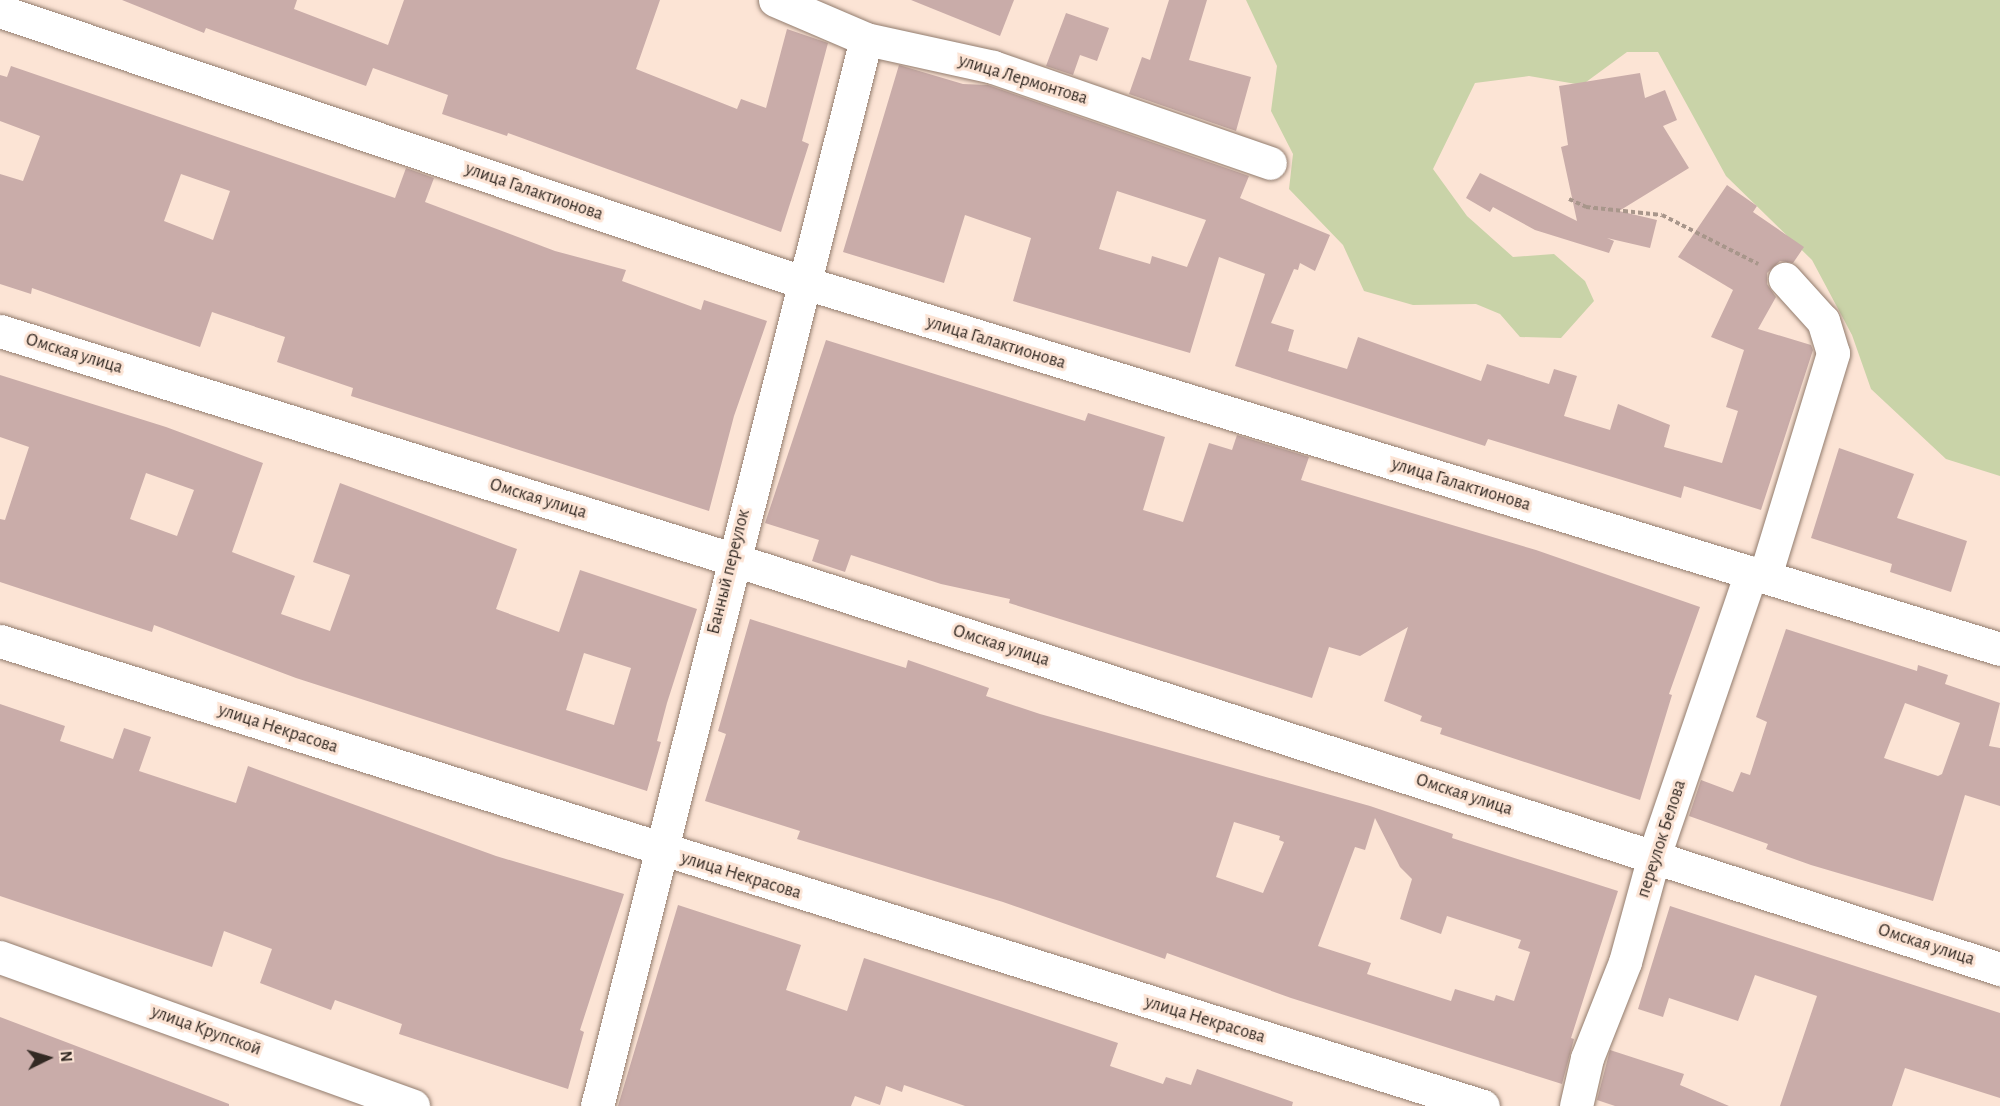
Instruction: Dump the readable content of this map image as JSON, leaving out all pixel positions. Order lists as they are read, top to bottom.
{
  "streets": {
    "street": [
      "улица Лермонтова",
      "улица Галактионова",
      "Омская улица",
      "Банный переулок",
      "улица Некрасова",
      "переулок Белова",
      "улица Крупской"
    ]
  },
  "crossings": [
    ["улица Лермонтова", "Банный переулок"],
    ["улица Галактионова", "Банный переулок"],
    ["улица Галактионова", "переулок Белова"],
    ["Омская улица", "Банный переулок"],
    ["Омская улица", "переулок Белова"],
    ["Банный переулок", "улица Некрасова"]
  ],
  "north": "right"
}
